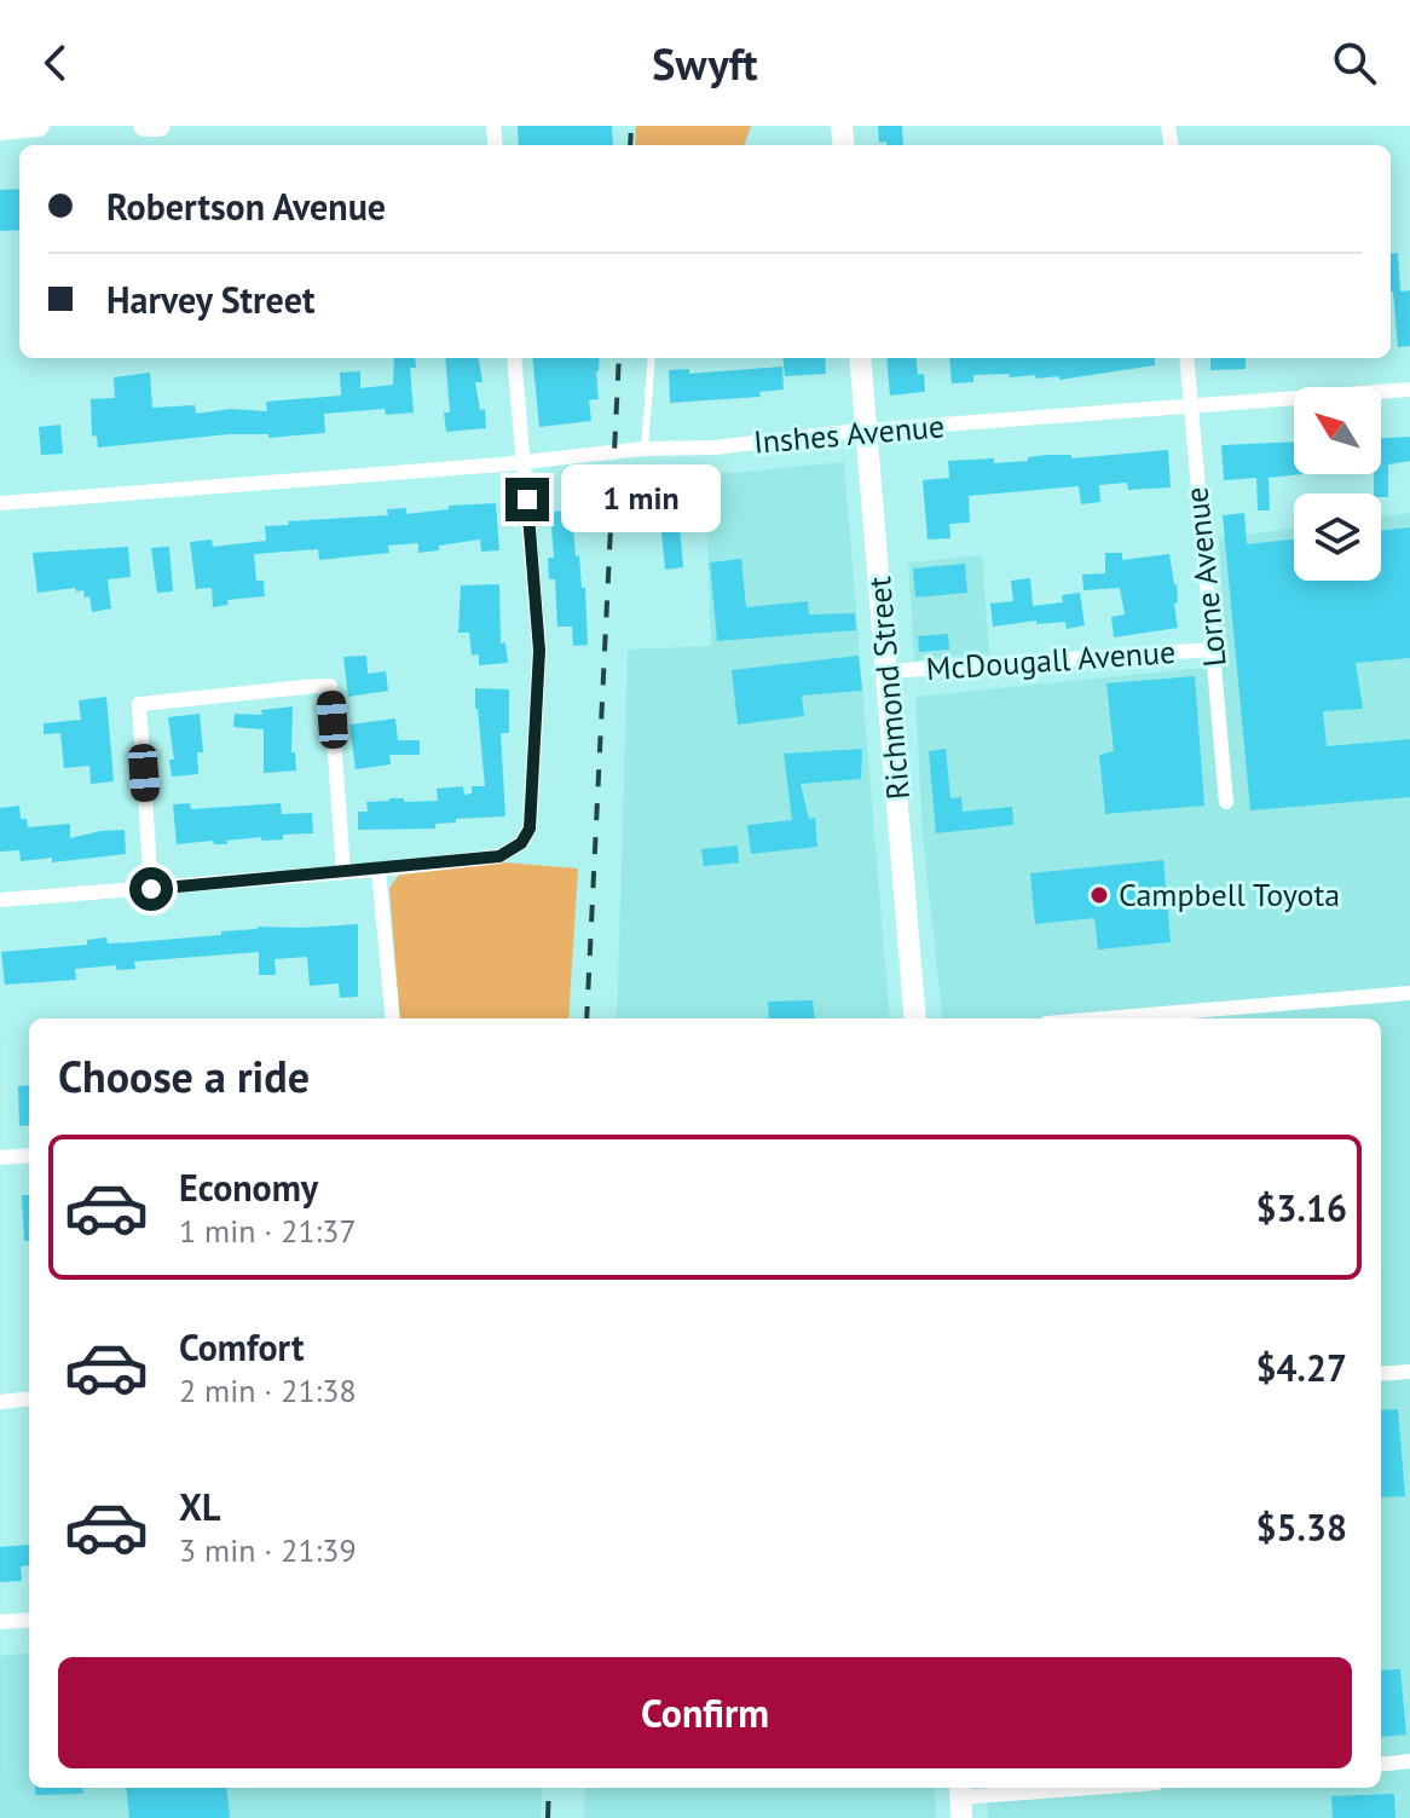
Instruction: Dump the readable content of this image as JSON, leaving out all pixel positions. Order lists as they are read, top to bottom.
{
  "streets": {
    "main road": ["Richmond Street"],
    "street": ["Inshes Avenue", "Lorne Avenue", "McDougall Avenue"]
  },
  "crossings": [
    ["Inshes Avenue", "Lorne Avenue"],
    ["Inshes Avenue", "Richmond Street"],
    ["Lorne Avenue", "McDougall Avenue"],
    ["McDougall Avenue", "Richmond Street"]
  ],
  "places": ["Campbell Toyota"],
  "north": "top left",
  "page": {
    "header": "Swyft",
    "banner": ["Robertson Avenue", "Harvey Street"],
    "bubble": "1 min",
    "heading": "Choose a ride",
    "list": [
      {
        "name": "Economy",
        "note": "1 min · 21:37",
        "value": "$3.16"
      },
      {
        "name": "Comfort",
        "note": "2 min · 21:38",
        "value": "$4.27"
      },
      {
        "name": "XL",
        "note": "3 min · 21:39",
        "value": "$5.38"
      }
    ],
    "buttons": "Confirm"
  }
}
